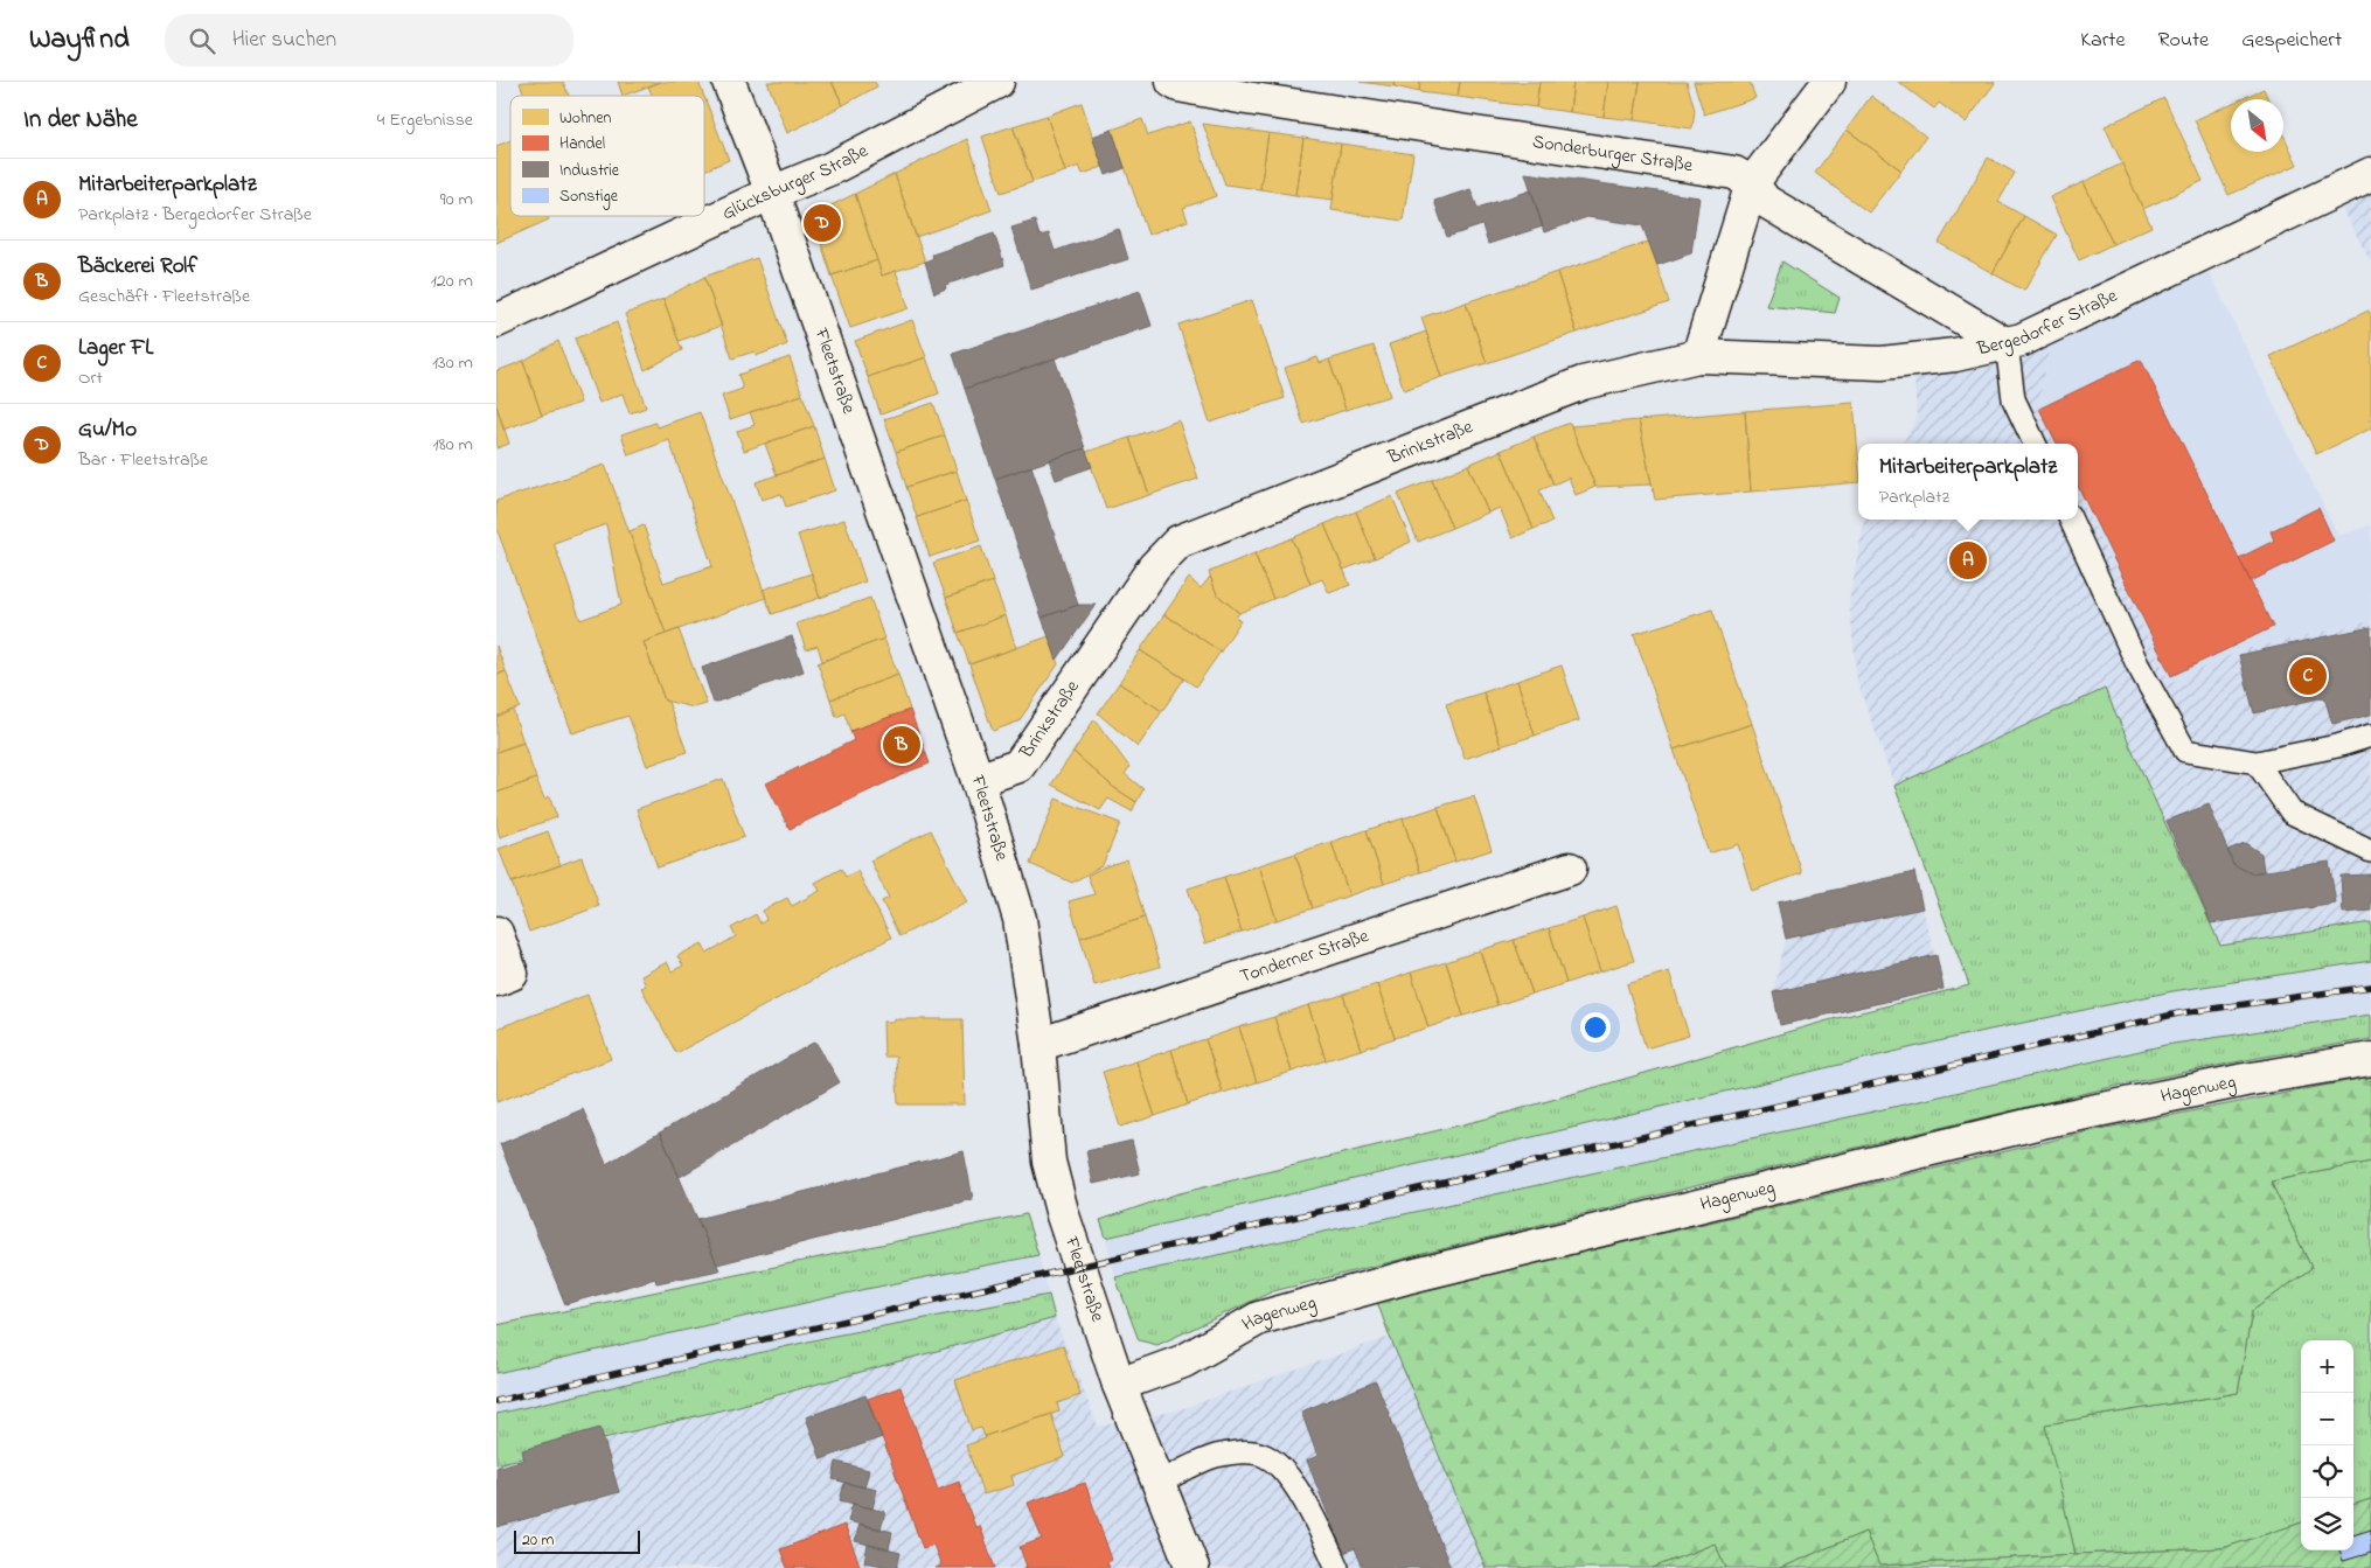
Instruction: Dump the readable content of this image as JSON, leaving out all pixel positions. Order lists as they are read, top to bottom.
{
  "streets": {
    "street": [
      "Sonderburger Straße",
      "Glücksburger Straße",
      "Bergedorfer Straße",
      "Fleetstraße",
      "Brinkstraße",
      "Tonderner Straße",
      "Hagenweg"
    ]
  },
  "crossings": [
    ["Sonderburger Straße", "Bergedorfer Straße"],
    ["Glücksburger Straße", "Fleetstraße"],
    ["Bergedorfer Straße", "Brinkstraße"],
    ["Fleetstraße", "Brinkstraße"],
    ["Fleetstraße", "Tonderner Straße"],
    ["Fleetstraße", "Hagenweg"]
  ],
  "legend": [
    "Wohnen",
    "Handel",
    "Industrie",
    "Sonstige"
  ],
  "scale_bar": "20 m",
  "north": "bottom right",
  "page": {
    "header": "Wayfind",
    "search": "Hier suchen",
    "nav": ["Karte", "Route", "Gespeichert"],
    "heading": ["In der Nähe", "4 Ergebnisse"],
    "list": [
      {
        "mark": "A",
        "name": "Mitarbeiterparkplatz",
        "note": "Parkplatz · Bergedorfer Straße",
        "value": "90 m"
      },
      {
        "mark": "B",
        "name": "Bäckerei Rolf",
        "note": "Geschäft · Fleetstraße",
        "value": "120 m"
      },
      {
        "mark": "C",
        "name": "Lager FL",
        "note": "Ort",
        "value": "130 m"
      },
      {
        "mark": "D",
        "name": "Gu/Mo",
        "note": "Bar · Fleetstraße",
        "value": "180 m"
      }
    ],
    "pins": [
      "D",
      "A",
      "C",
      "B"
    ],
    "popup": ["Mitarbeiterparkplatz", "Parkplatz"],
    "map_buttons": ["+", "−"],
    "scale": "20 m"
  }
}
